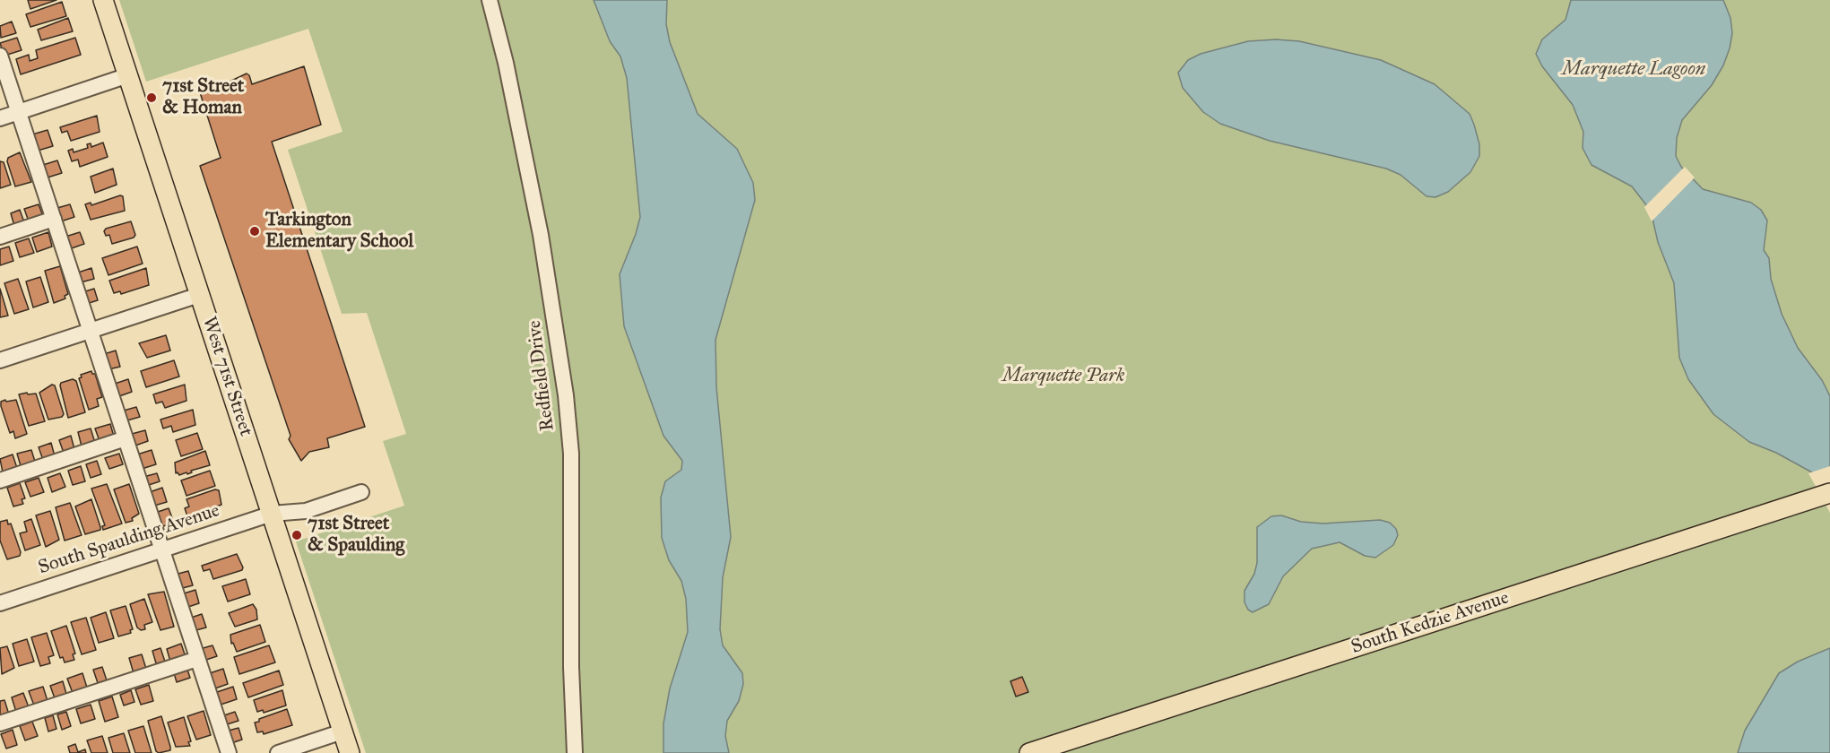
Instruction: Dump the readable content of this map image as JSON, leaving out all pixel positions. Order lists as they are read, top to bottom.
{
  "streets": {
    "main road": ["West 71st Street", "South Kedzie Avenue"],
    "street": ["Redfield Drive", "South Spaulding Avenue"]
  },
  "crossings": [
    ["West 71st Street", "South Spaulding Avenue"]
  ],
  "water": ["Marquette Lagoon"],
  "parks": ["Marquette Park"],
  "places": ["71st Street & Homan", "Tarkington Elementary School", "71st Street & Spaulding"]
}
